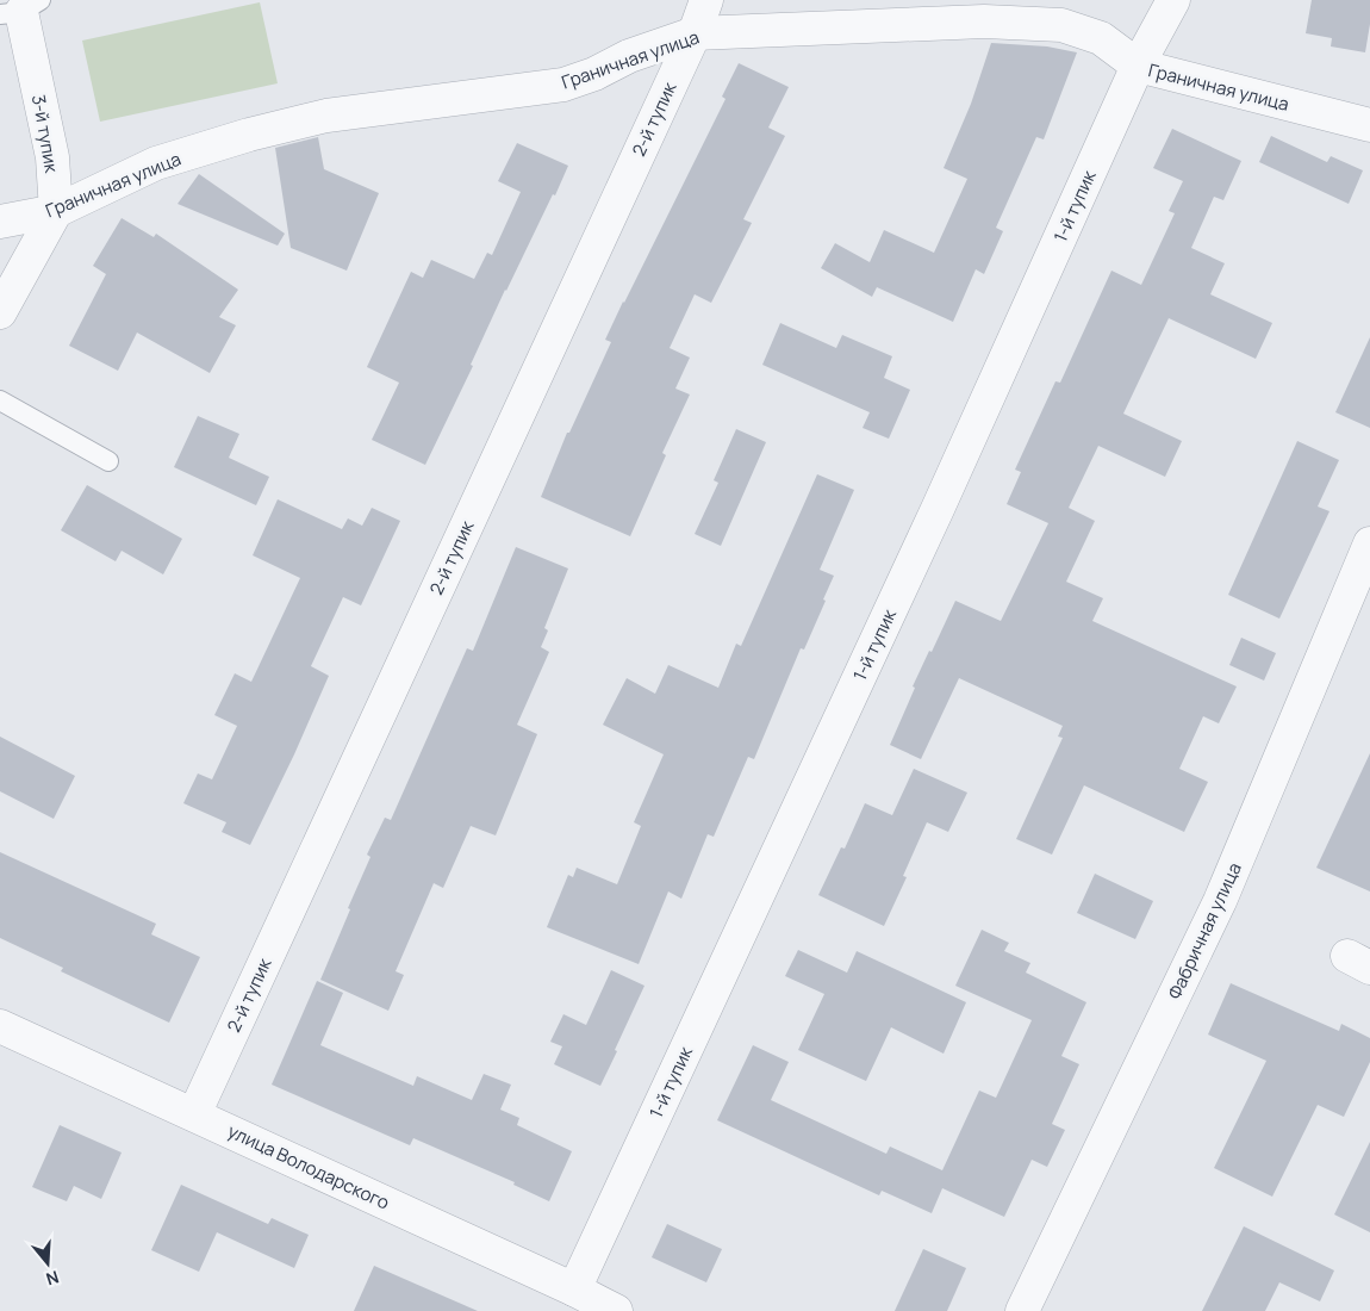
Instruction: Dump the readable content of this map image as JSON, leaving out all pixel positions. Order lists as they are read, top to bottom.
{
  "streets": {
    "street": [
      "Граничная улица",
      "2-й тупик",
      "3-й тупик",
      "1-й тупик",
      "Фабричная улица",
      "улица Володарского"
    ]
  },
  "crossings": [
    ["Граничная улица", "2-й тупик"],
    ["Граничная улица", "3-й тупик"],
    ["Граничная улица", "1-й тупик"],
    ["2-й тупик", "улица Володарского"],
    ["1-й тупик", "улица Володарского"]
  ],
  "north": "bottom"
}
